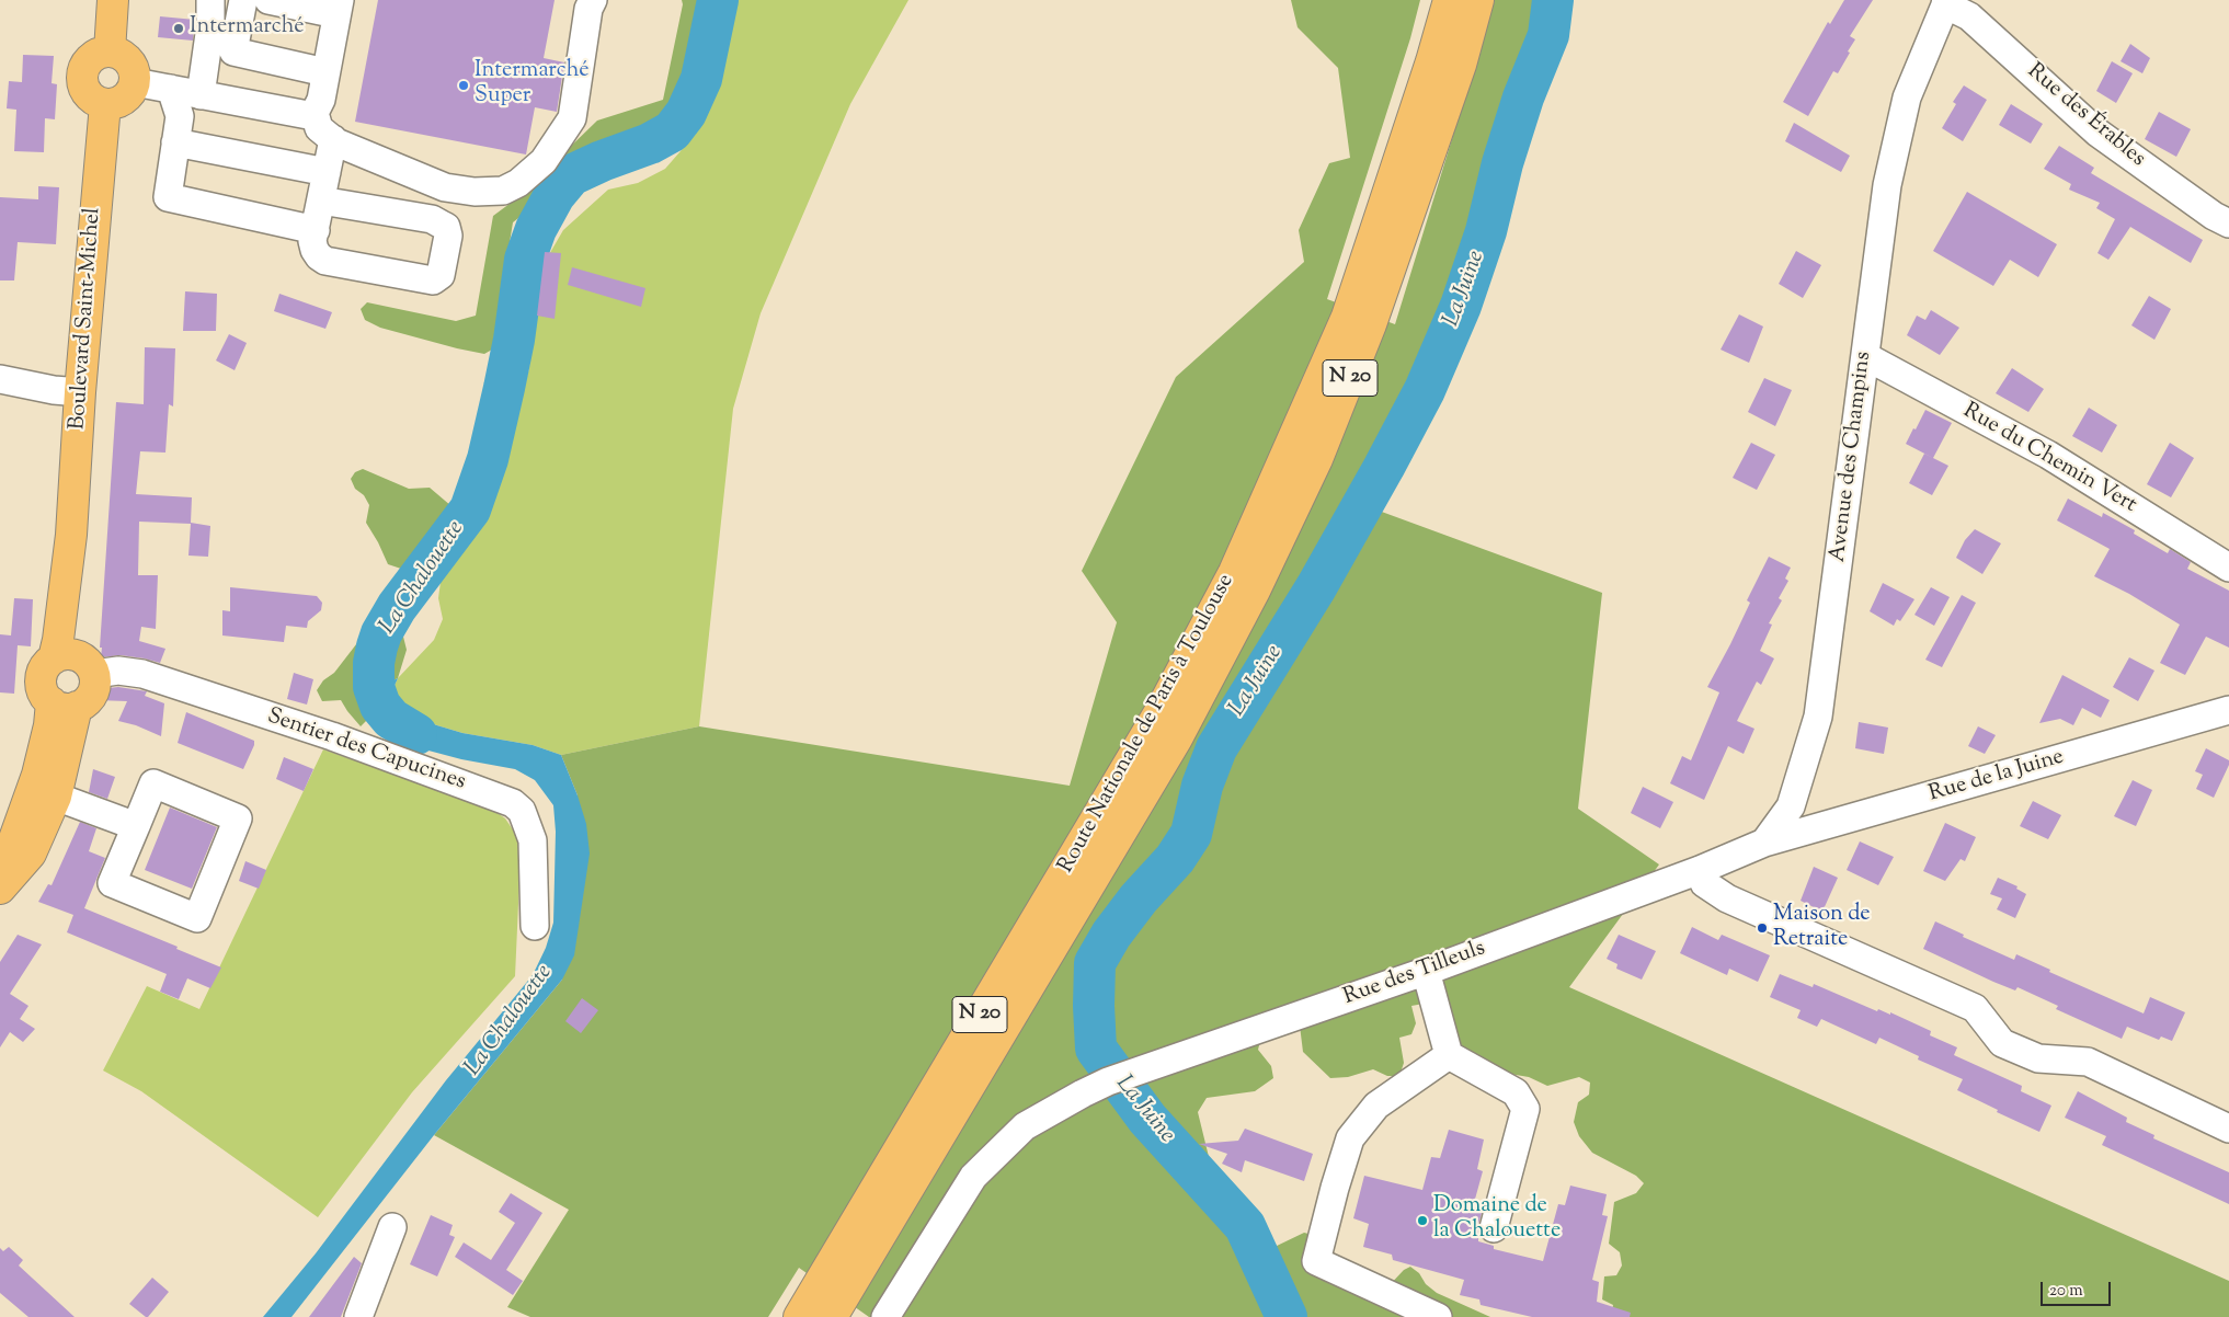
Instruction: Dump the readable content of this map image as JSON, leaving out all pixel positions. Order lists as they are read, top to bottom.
{
  "streets": {
    "main road": ["Boulevard Saint-Michel", "N 20", "Route Nationale de Paris à Toulouse"],
    "street": [
      "Rue des Érables",
      "Avenue des Champins",
      "Rue du Chemin Vert",
      "Sentier des Capucines",
      "Rue de la Juine",
      "Rue des Tilleuls"
    ]
  },
  "crossings": [
    ["Rue des Érables", "Avenue des Champins"],
    ["Boulevard Saint-Michel", "Sentier des Capucines"],
    ["Avenue des Champins", "Rue du Chemin Vert"],
    ["Avenue des Champins", "Rue de la Juine"]
  ],
  "water": ["La Juine", "La Chalouette"],
  "places": [
    "Intermarché",
    "Intermarché Super",
    "Maison de Retraite",
    "Domaine de la Chalouette"
  ],
  "scale_bar": "20 m"
}
